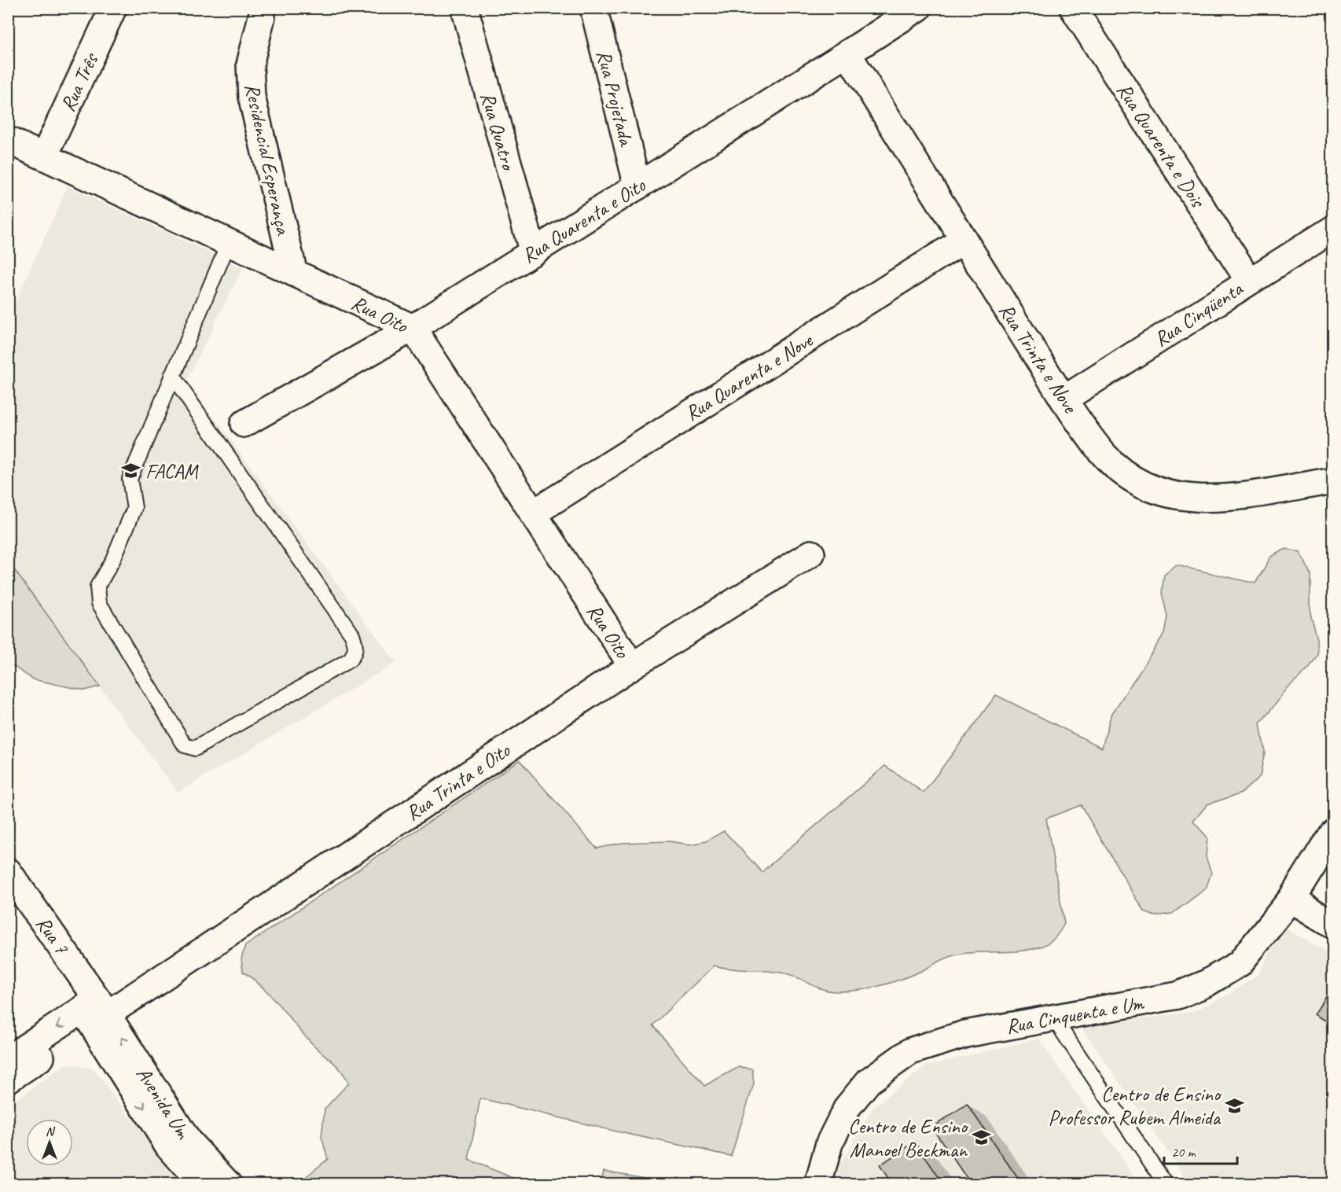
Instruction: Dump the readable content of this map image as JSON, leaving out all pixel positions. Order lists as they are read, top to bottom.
{
  "streets": {
    "street": [
      "Rua Três",
      "Rua Projetada",
      "Rua Quatro",
      "Rua Quarenta e Dois",
      "Residencial Esperança",
      "Rua Quarenta e Oito",
      "Rua Oito",
      "Rua Cinqüenta",
      "Rua Trinta e Nove",
      "Rua Quarenta e Nove",
      "Rua Trinta e Oito",
      "Rua 7",
      "Rua Cinquenta e Um",
      "Avenida Um"
    ]
  },
  "crossings": [
    ["Rua Três", "Rua Oito"],
    ["Rua Projetada", "Rua Quarenta e Oito"],
    ["Rua Quatro", "Rua Quarenta e Oito"],
    ["Rua Quarenta e Dois", "Rua Cinqüenta"],
    ["Residencial Esperança", "Rua Oito"],
    ["Rua Quarenta e Oito", "Rua Oito"],
    ["Rua Quarenta e Oito", "Rua Trinta e Nove"],
    ["Rua Oito", "Rua Quarenta e Nove"],
    ["Rua Oito", "Rua Trinta e Oito"],
    ["Rua Cinqüenta", "Rua Trinta e Nove"],
    ["Rua Trinta e Nove", "Rua Quarenta e Nove"],
    ["Rua Trinta e Oito", "Rua 7"],
    ["Rua Trinta e Oito", "Avenida Um"],
    ["Rua 7", "Avenida Um"]
  ],
  "places": {
    "school or university": ["FACAM", "Centro de Ensino Professor Rubem Almeida", "Centro de Ensino Manoel Beckman"]
  },
  "scale_bar": "20 m",
  "north": "top"
}
